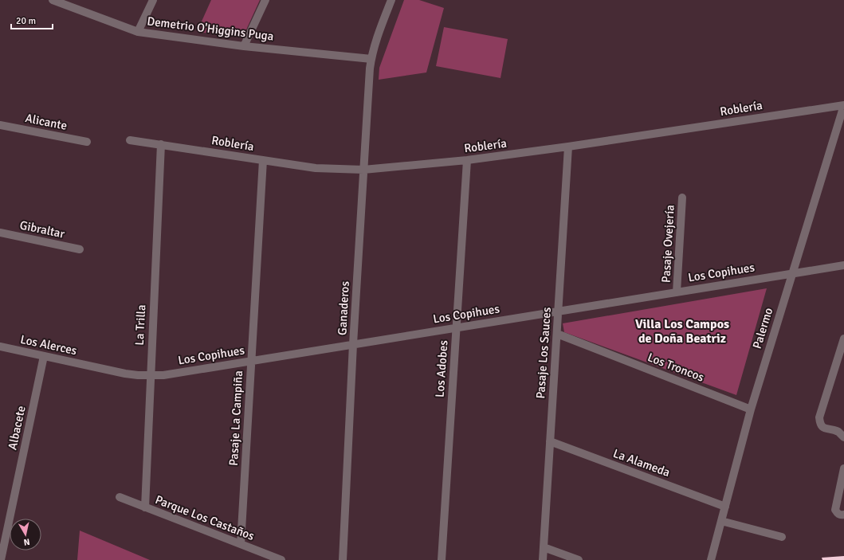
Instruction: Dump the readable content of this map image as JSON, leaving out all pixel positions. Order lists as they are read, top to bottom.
{
  "streets": {
    "street": [
      "Demetrio O'Higgins Puga",
      "Roblería",
      "Alicante",
      "Gibraltar",
      "Pasaje Ovejería",
      "Los Copihues",
      "Ganaderos",
      "La Trilla",
      "Palermo",
      "Los Alerces",
      "Pasaje Los Sauces",
      "Los Troncos",
      "Los Adobes",
      "Pasaje La Campiña",
      "Albacete",
      "La Alameda",
      "Parque Los Castaños"
    ]
  },
  "crossings": [
    ["Demetrio O'Higgins Puga", "Ganaderos"],
    ["Roblería", "Ganaderos"],
    ["Roblería", "La Trilla"],
    ["Roblería", "Palermo"],
    ["Roblería", "Pasaje Los Sauces"],
    ["Roblería", "Los Adobes"],
    ["Roblería", "Pasaje La Campiña"],
    ["Pasaje Ovejería", "Los Copihues"],
    ["Los Copihues", "Ganaderos"],
    ["Los Copihues", "La Trilla"],
    ["Los Copihues", "Palermo"],
    ["Los Copihues", "Los Alerces"],
    ["Los Copihues", "Pasaje Los Sauces"],
    ["Los Copihues", "Los Adobes"],
    ["Los Copihues", "Pasaje La Campiña"],
    ["La Trilla", "Parque Los Castaños"],
    ["Palermo", "Los Troncos"],
    ["Palermo", "La Alameda"],
    ["Los Alerces", "Albacete"],
    ["Pasaje Los Sauces", "Los Troncos"],
    ["Pasaje Los Sauces", "La Alameda"],
    ["Pasaje La Campiña", "Parque Los Castaños"]
  ],
  "districts": ["Villa Los Campos de Doña Beatriz"],
  "scale_bar": "20 m",
  "north": "bottom"
}
